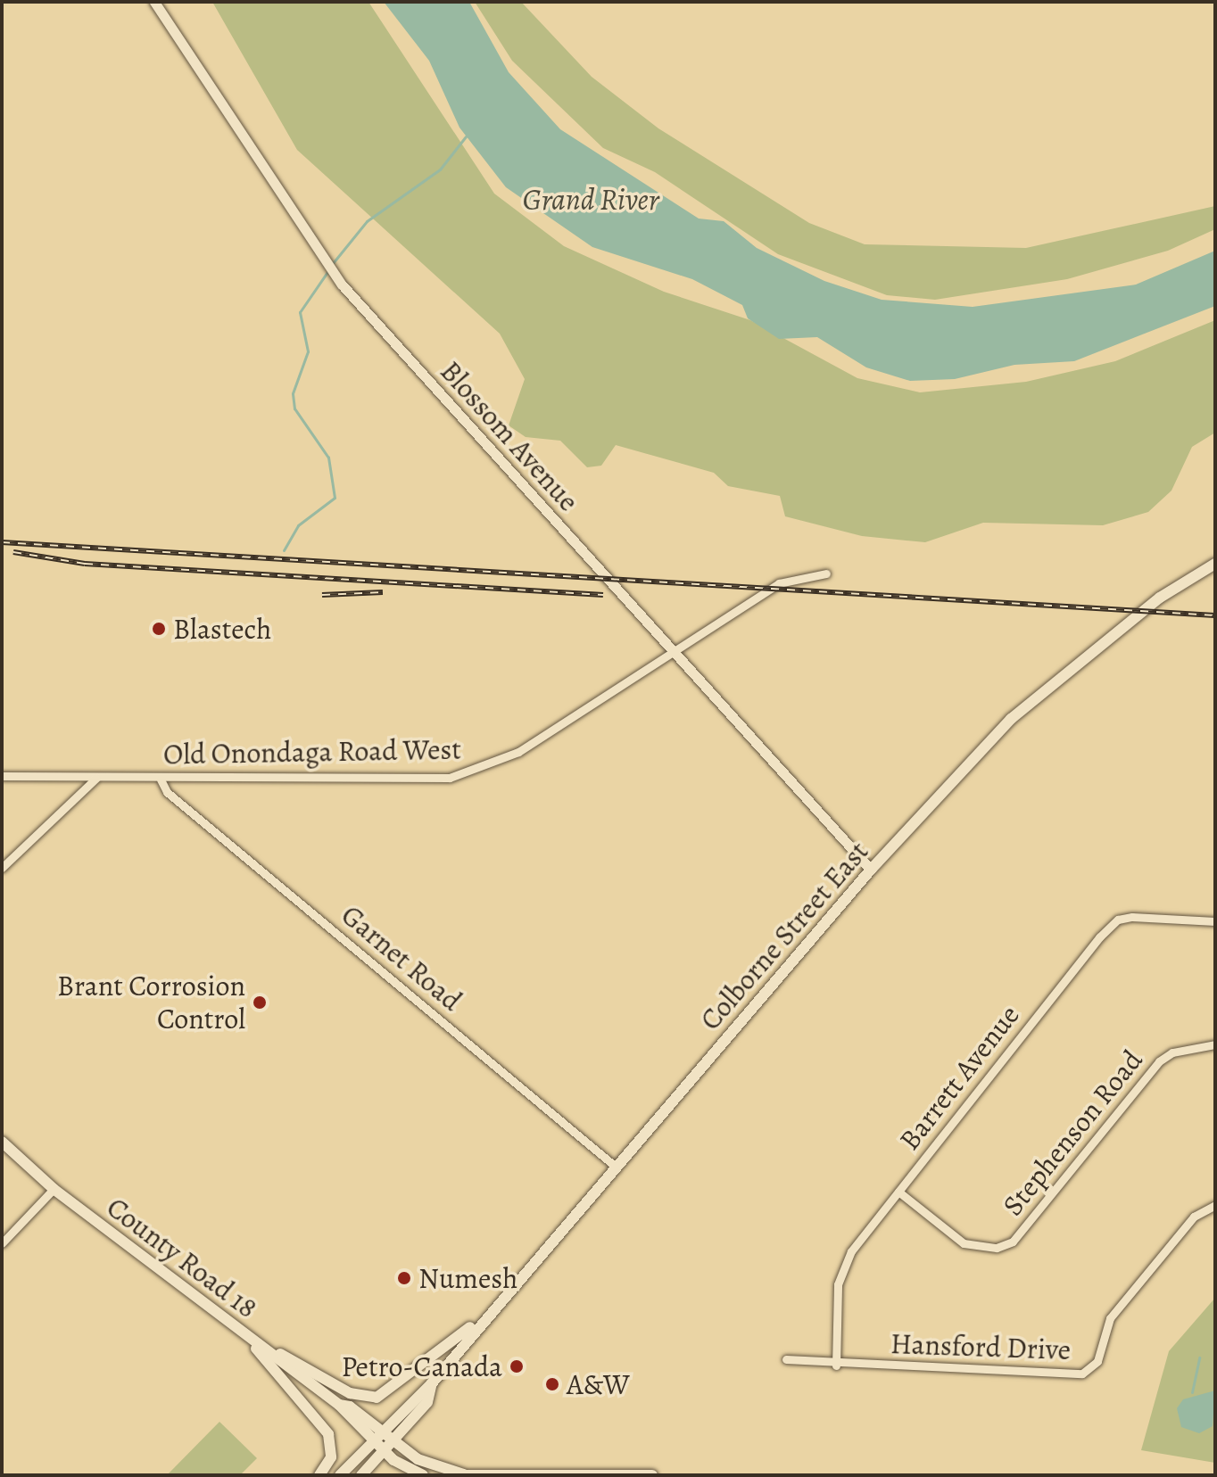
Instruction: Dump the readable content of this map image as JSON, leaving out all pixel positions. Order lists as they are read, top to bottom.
{
  "streets": {
    "main road": ["Colborne Street East", "County Road 18"],
    "street": [
      "Blossom Avenue",
      "Old Onondaga Road West",
      "Garnet Road",
      "Barrett Avenue",
      "Stephenson Road",
      "Hansford Drive"
    ]
  },
  "crossings": [
    ["Blossom Avenue", "Old Onondaga Road West"],
    ["Blossom Avenue", "Colborne Street East"],
    ["Old Onondaga Road West", "Garnet Road"],
    ["Colborne Street East", "Garnet Road"],
    ["Colborne Street East", "County Road 18"],
    ["Barrett Avenue", "Stephenson Road"],
    ["Barrett Avenue", "Hansford Drive"]
  ],
  "water": ["Grand River"],
  "places": [
    "Blastech",
    "Brant Corrosion Control",
    "Numesh",
    "Petro-Canada",
    "A&W"
  ]
}
